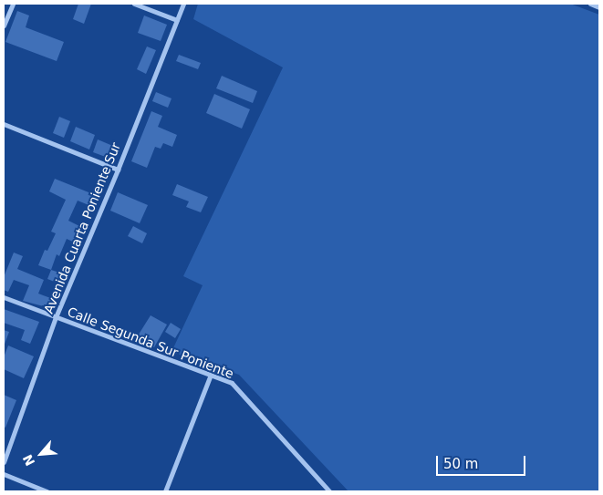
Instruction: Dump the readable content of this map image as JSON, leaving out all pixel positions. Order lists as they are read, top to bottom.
{
  "streets": {
    "street": ["Avenida Cuarta Poniente Sur", "Calle Segunda Sur Poniente"]
  },
  "crossings": [
    ["Avenida Cuarta Poniente Sur", "Calle Segunda Sur Poniente"]
  ],
  "scale_bar": "50 m",
  "north": "bottom left"
}
